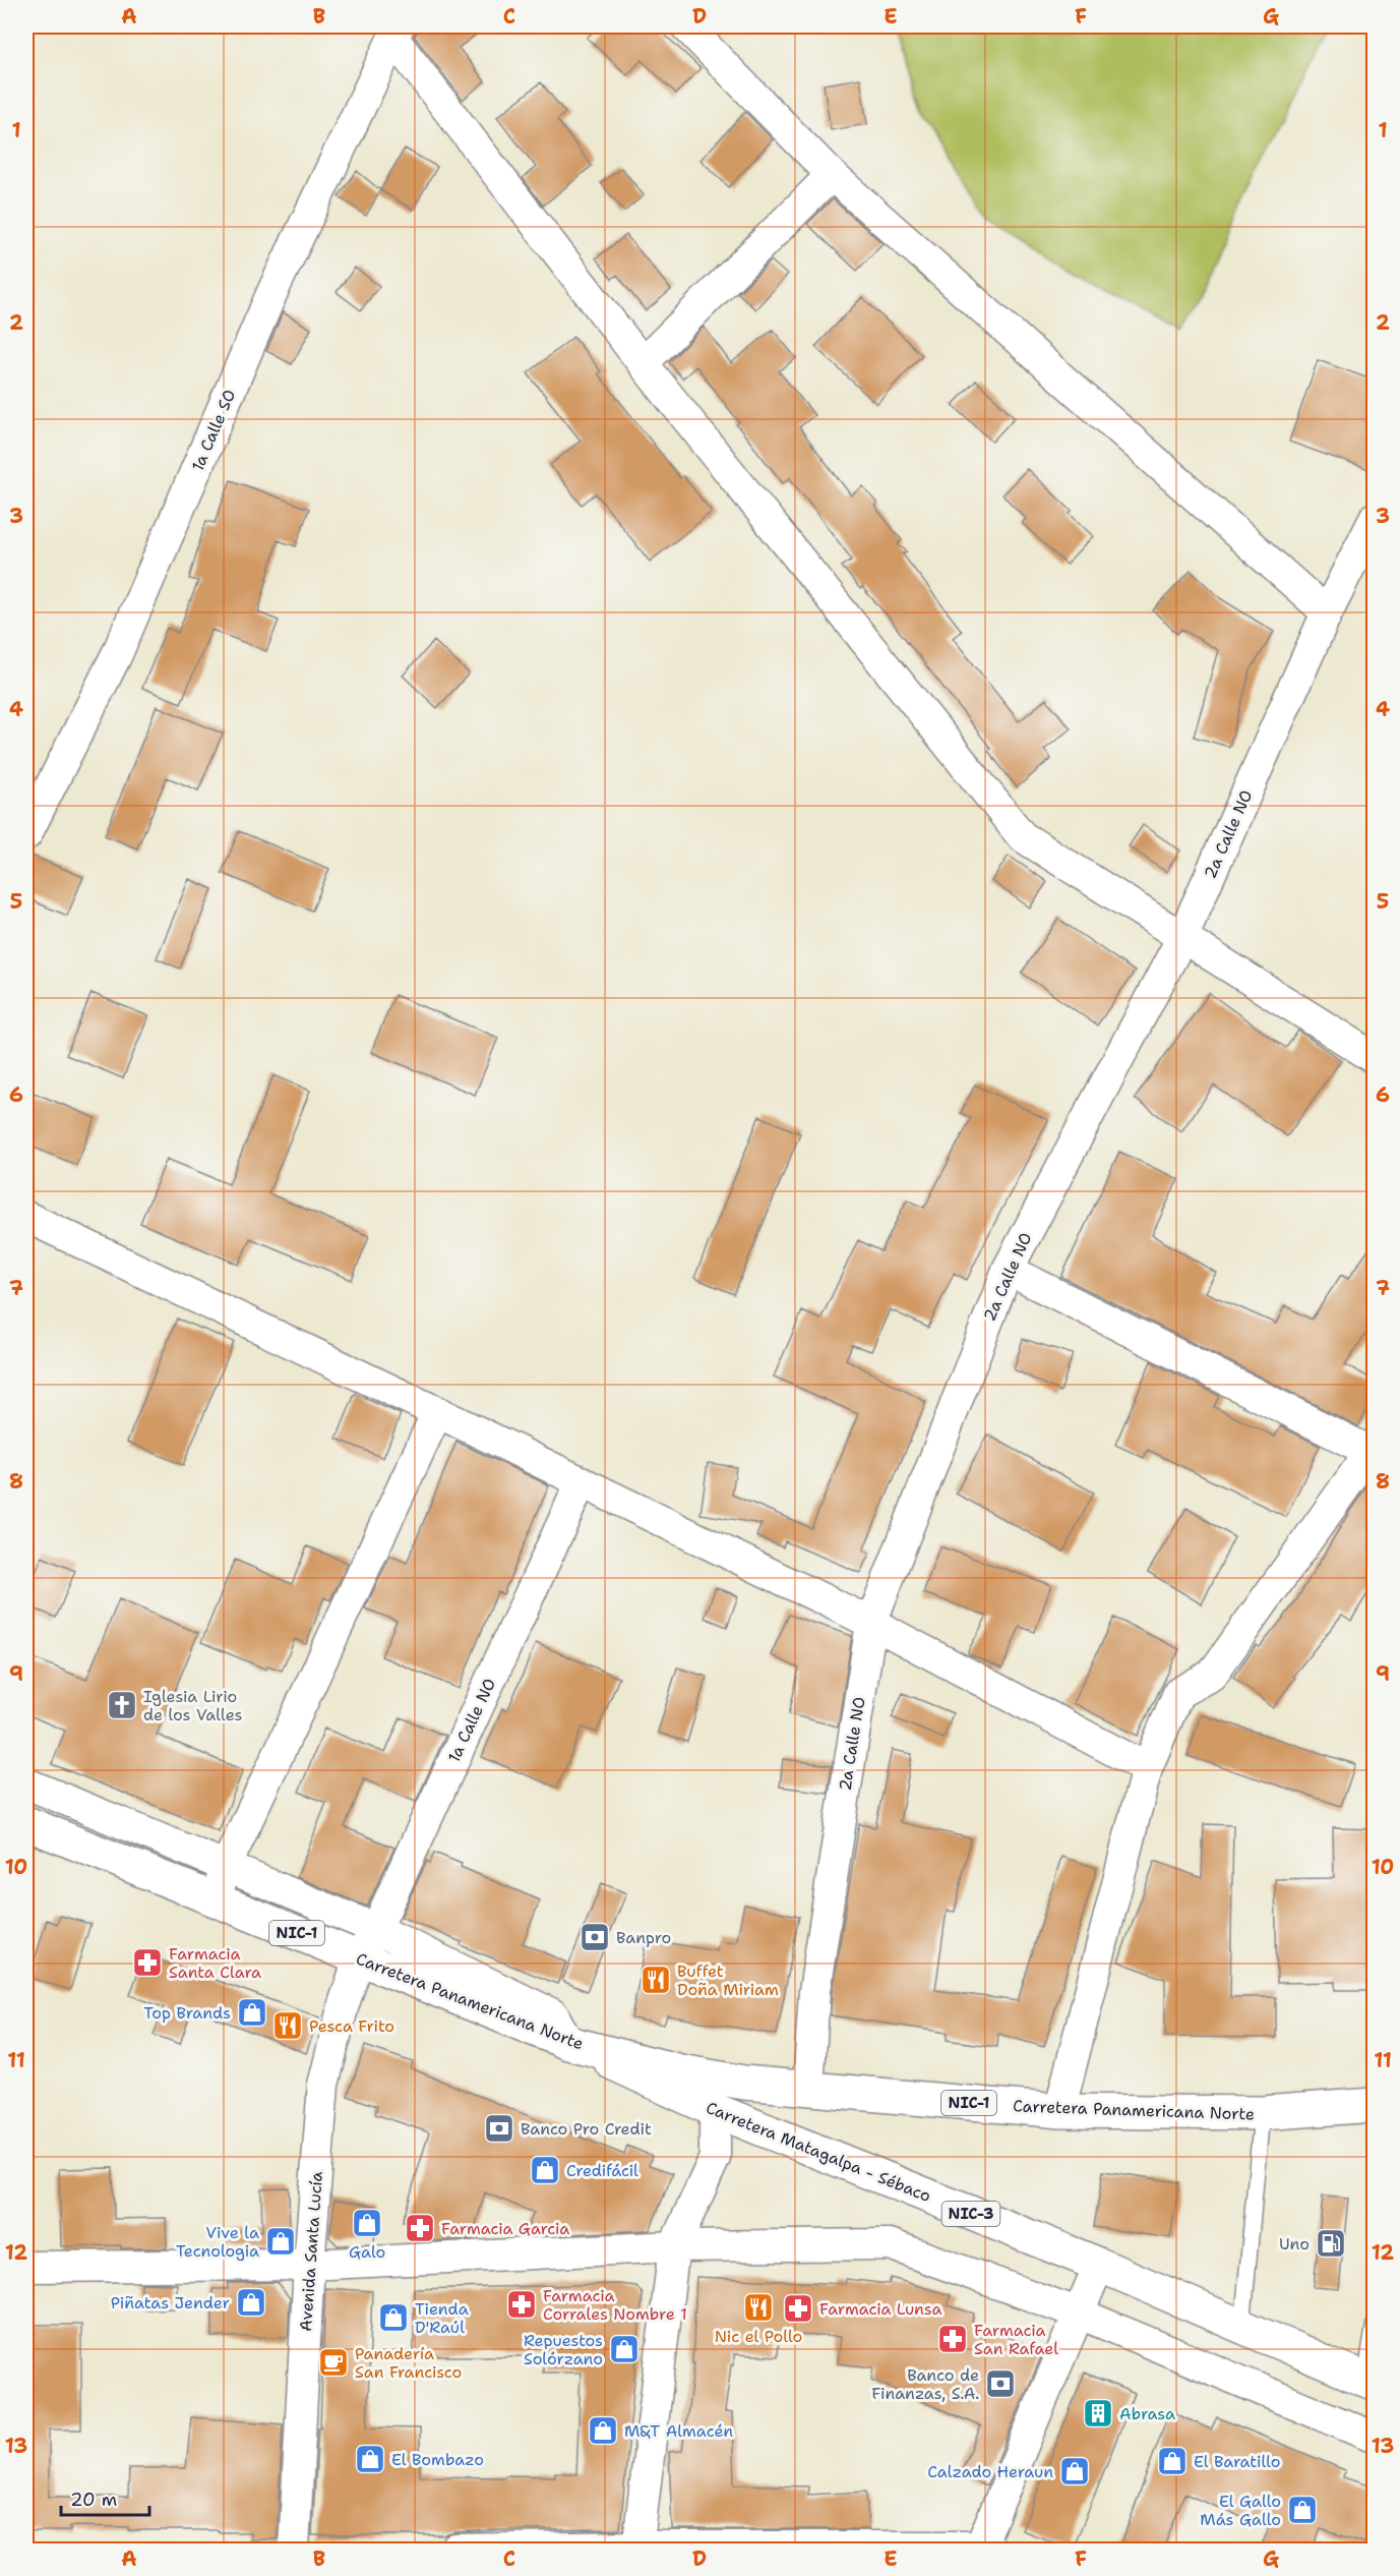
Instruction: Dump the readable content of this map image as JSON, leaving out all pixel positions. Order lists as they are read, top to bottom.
{
  "streets": {
    "main road": [
      "NIC-1",
      "Carretera Panamericana Norte",
      "Carretera Matagalpa - Sébaco",
      "NIC-3"
    ],
    "street": [
      "1a Calle SO",
      "2a Calle NO",
      "1a Calle NO",
      "Avenida Santa Lucía"
    ]
  },
  "crossings": [
    ["2a Calle NO", "Carretera Panamericana Norte"],
    ["1a Calle NO", "Carretera Panamericana Norte"],
    ["1a Calle NO", "Avenida Santa Lucía"],
    ["Carretera Panamericana Norte", "Carretera Matagalpa - Sébaco"],
    ["Carretera Panamericana Norte", "Avenida Santa Lucía"]
  ],
  "places": {
    "church": ["Iglesia Lirio de los Valles"],
    "bank": ["Banpro", "Banco Pro Credit", "Banco de Finanzas, S.A."],
    "pharmacy": [
      "Farmacia Santa Clara",
      "Farmacia Garcia",
      "Farmacia Corrales Nombre 1",
      "Farmacia Lunsa",
      "Farmacia San Rafael"
    ],
    "restaurant": ["Buffet Doña Miriam", "Pesca Frito", "Nic el Pollo"],
    "shop": [
      "Top Brands",
      "Credifácil",
      "Galo",
      "Vive la Tecnologia",
      "Piñatas Jender",
      "Tienda D'Raúl",
      "Repuestos Solórzano",
      "M&T Almacén",
      "El Bombazo",
      "El Baratillo",
      "Calzado Heraun",
      "El Gallo Más Gallo"
    ],
    "fuel station": ["Uno"],
    "cafe": ["Panadería San Francisco"],
    "building": ["Abrasa"]
  },
  "scale_bar": "20 m",
  "grid": {
    "columns": [
      "A",
      "B",
      "C",
      "D",
      "E",
      "F",
      "G"
    ],
    "rows": [
      "1",
      "2",
      "3",
      "4",
      "5",
      "6",
      "7",
      "8",
      "9",
      "10",
      "11",
      "12",
      "13"
    ]
  }
}
